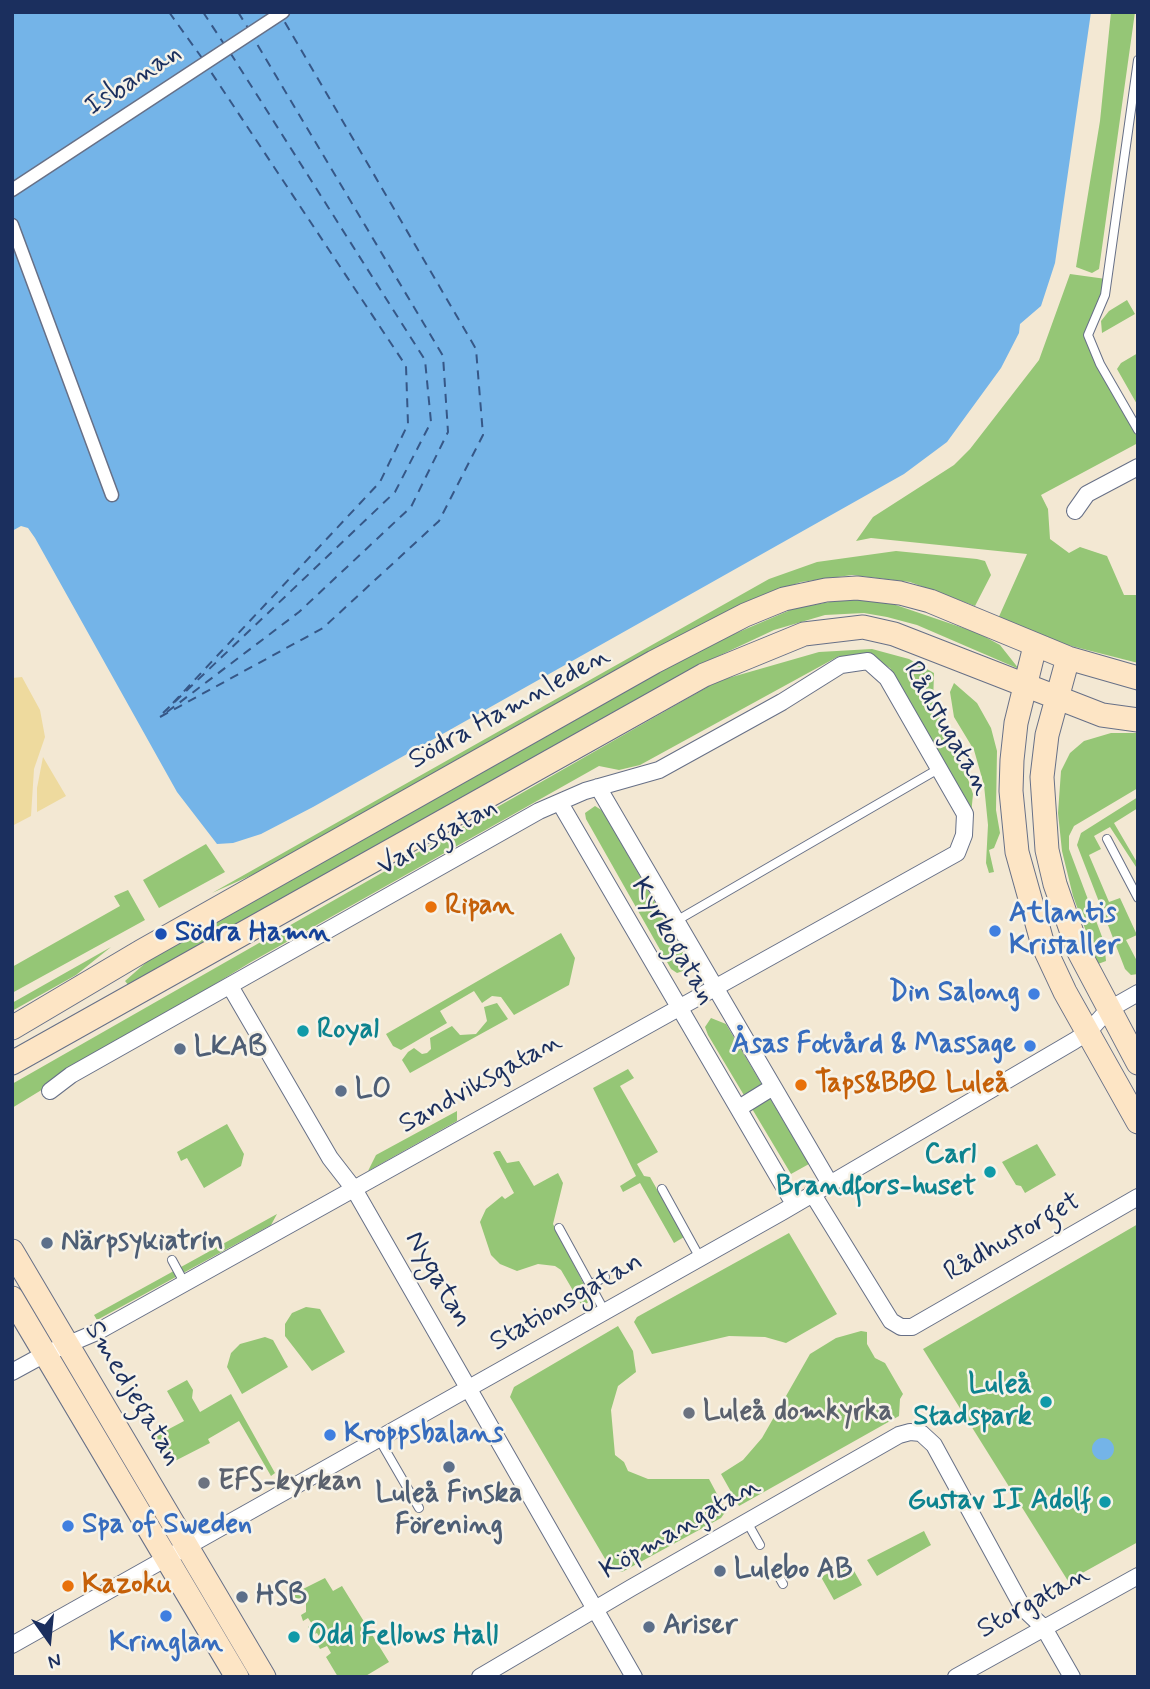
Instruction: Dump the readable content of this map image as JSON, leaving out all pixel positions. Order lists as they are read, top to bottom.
{
  "streets": {
    "main road": ["Södra Hamnleden", "Rådstugatan", "Smedjegatan"],
    "street": [
      "Isbanan",
      "Varvsgatan",
      "Kyrkogatan",
      "Sandviksgatan",
      "Rådhustorget",
      "Nygatan",
      "Stationsgatan",
      "Köpmangatan",
      "Storgatan"
    ]
  },
  "crossings": [
    ["Södra Hamnleden", "Rådstugatan"],
    ["Rådstugatan", "Varvsgatan"],
    ["Rådstugatan", "Sandviksgatan"],
    ["Rådstugatan", "Stationsgatan"],
    ["Varvsgatan", "Kyrkogatan"],
    ["Varvsgatan", "Nygatan"],
    ["Kyrkogatan", "Sandviksgatan"],
    ["Kyrkogatan", "Stationsgatan"],
    ["Sandviksgatan", "Nygatan"],
    ["Sandviksgatan", "Smedjegatan"],
    ["Rådhustorget", "Stationsgatan"],
    ["Nygatan", "Stationsgatan"],
    ["Nygatan", "Köpmangatan"],
    ["Stationsgatan", "Smedjegatan"],
    ["Köpmangatan", "Storgatan"]
  ],
  "places": [
    "Ripan",
    "Atlantis Kristaller",
    "Södra Hamn",
    "Din Salong",
    "Royal",
    "Åsas Fotvård & Massage",
    "LKAB",
    "Taps&BBQ Luleå",
    "LO",
    "Carl Brandfors-huset",
    "Närpsykiatrin",
    "Luleå Stadspark",
    "Luleå domkyrka",
    "Kroppsbalans",
    "Luleå Finska Förening",
    "EFS-kyrkan",
    "Gustav II Adolf",
    "Spa of Sweden",
    "Lulebo AB",
    "Kazoku",
    "HSB",
    "Kringlan",
    "Ariser",
    "Odd Fellows Hall"
  ],
  "north": "bottom"
}
